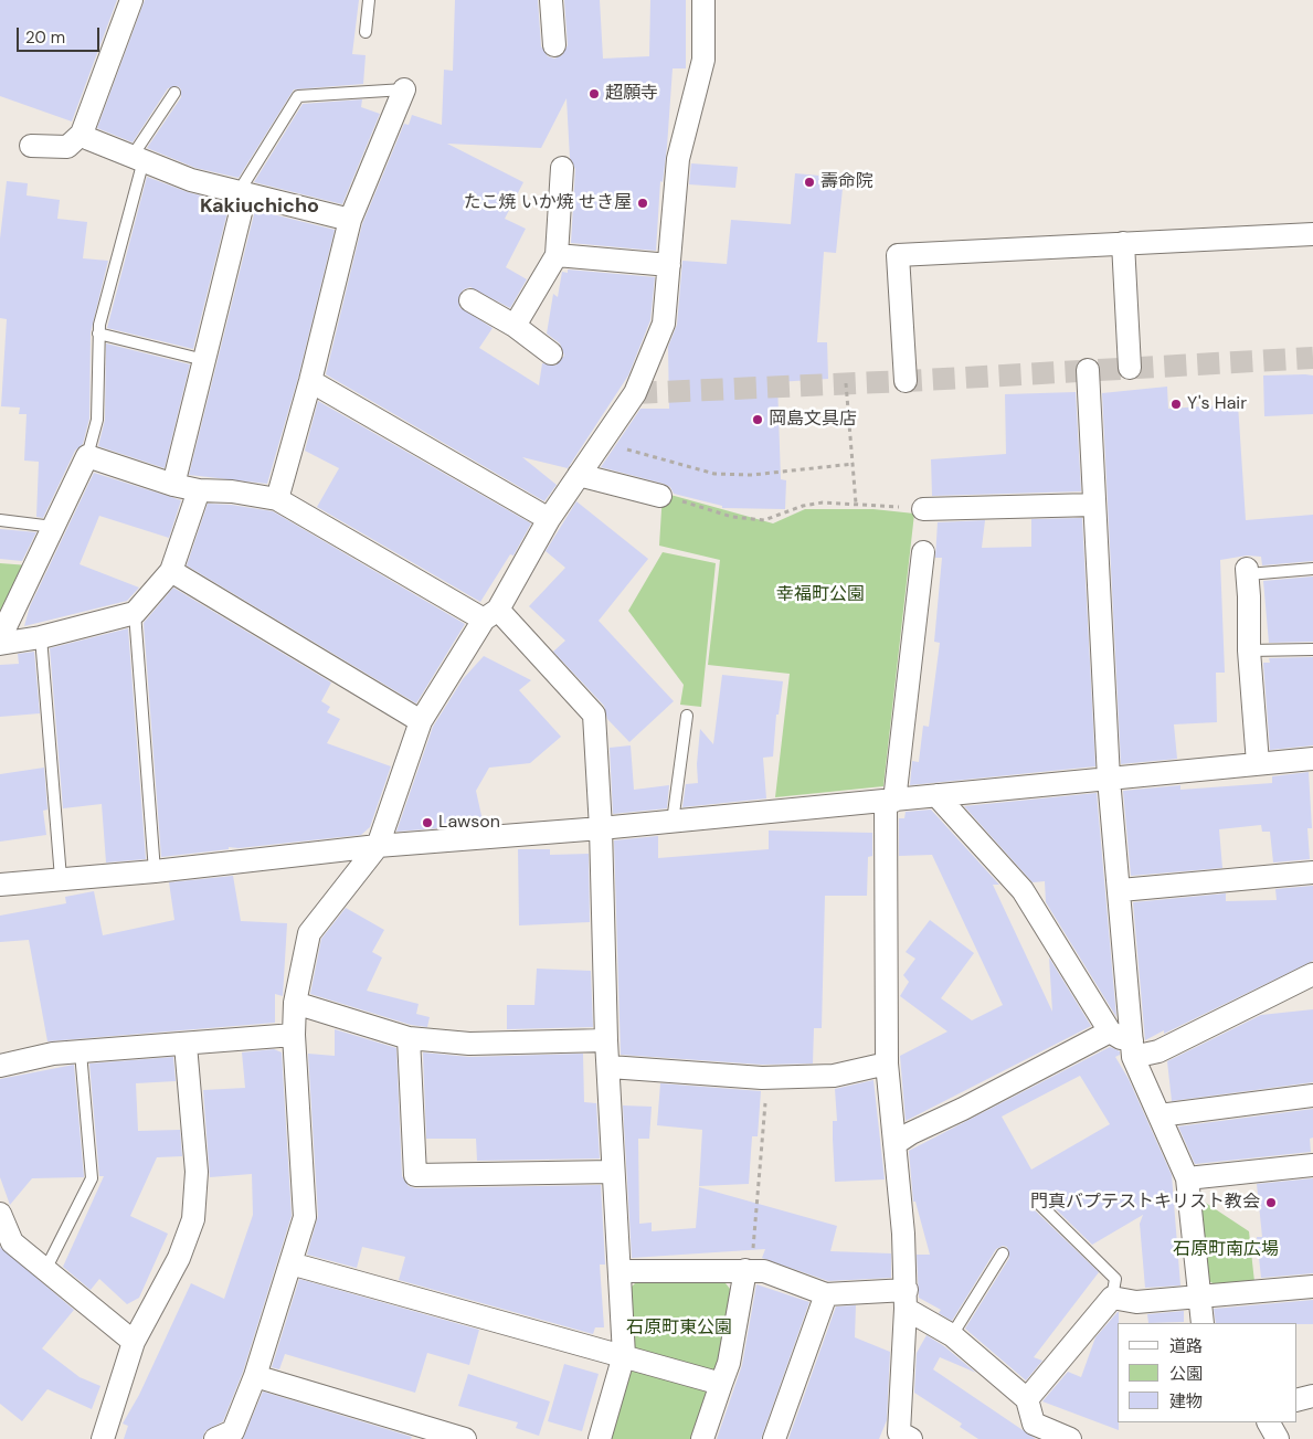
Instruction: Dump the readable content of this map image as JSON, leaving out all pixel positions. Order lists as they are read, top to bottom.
{
  "districts": ["Kakiuchicho"],
  "parks": ["幸福町公園", "石原町南広場", "石原町東公園"],
  "places": [
    "超願寺",
    "壽命院",
    "たこ焼 いか焼 せき屋",
    "Y's Hair",
    "岡島文具店",
    "Lawson",
    "門真バプテストキリスト教会"
  ],
  "legend": ["道路", "公園", "建物"],
  "scale_bar": "20 m"
}
